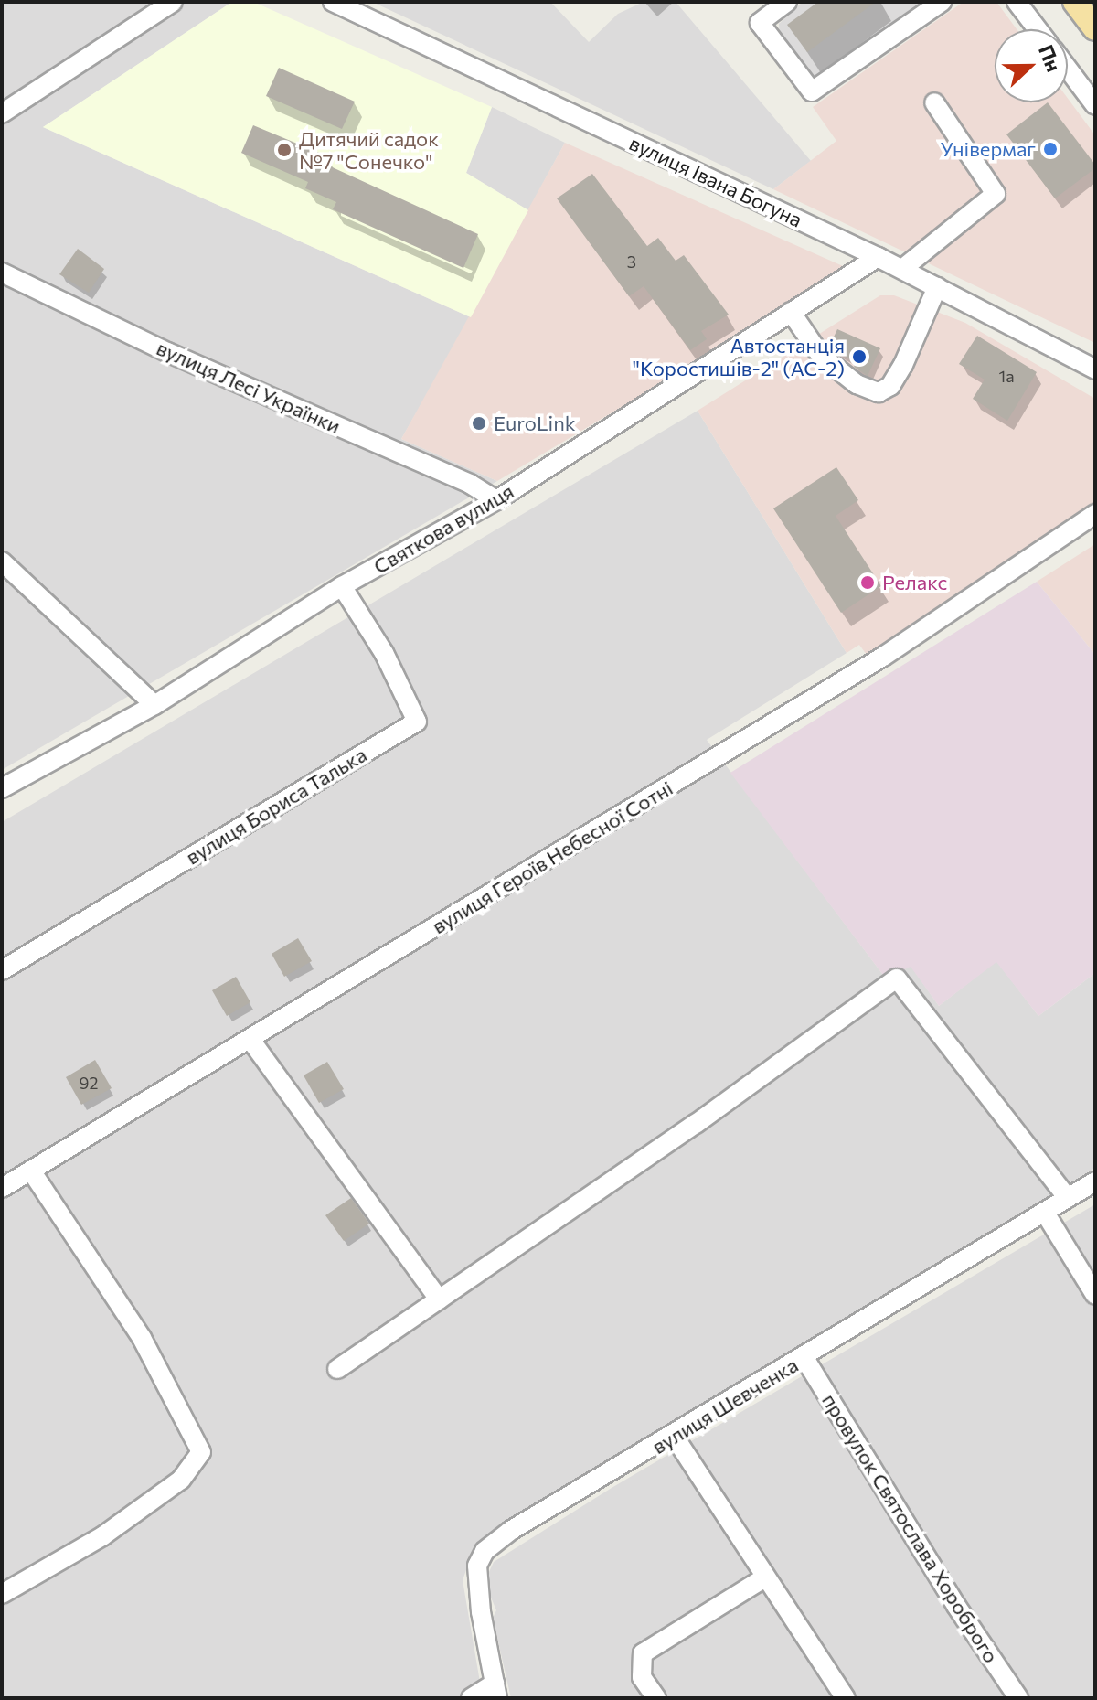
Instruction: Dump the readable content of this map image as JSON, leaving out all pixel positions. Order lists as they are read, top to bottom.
{
  "streets": {
    "street": [
      "вулиця Івана Богуна",
      "вулиця Лесі Українки",
      "Святкова вулиця",
      "вулиця Бориса Талька",
      "вулиця Героїв Небесної Сотні",
      "вулиця Шевченка",
      "провулок Святослава Хороброго"
    ]
  },
  "crossings": [
    ["вулиця Івана Богуна", "Святкова вулиця"],
    ["вулиця Лесі Українки", "Святкова вулиця"],
    ["Святкова вулиця", "вулиця Бориса Талька"],
    ["вулиця Шевченка", "провулок Святослава Хороброго"]
  ],
  "places": [
    "Універмаг",
    "Дитячий садок №7 \"Сонечко\"",
    "Автостанція \"Коростишів-2\" (АС-2)",
    "EuroLink",
    "Релакс"
  ],
  "house_numbers": ["3", "1а", "92"],
  "north": "right"
}
